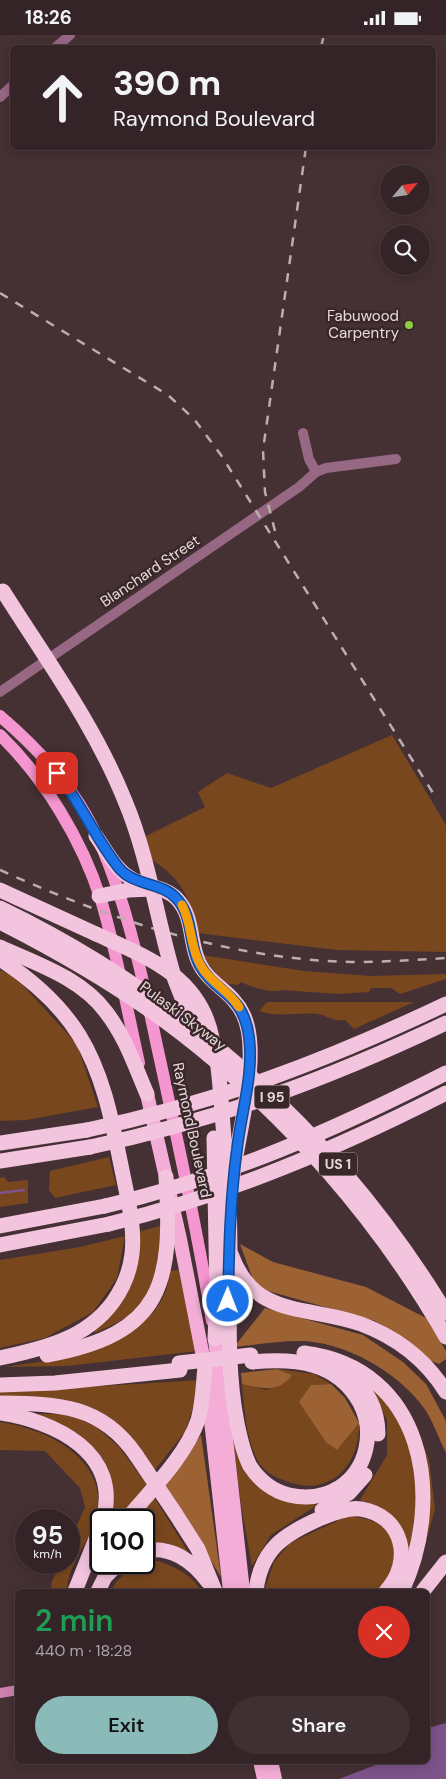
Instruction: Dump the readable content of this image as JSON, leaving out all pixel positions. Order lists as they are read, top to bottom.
{
  "streets": {
    "highway": [
      "Pulaski Skyway",
      "I 95",
      "Raymond Boulevard",
      "US 1"
    ],
    "street": ["Blanchard Street"]
  },
  "places": ["Fabuwood Carpentry"],
  "north": "top right",
  "page": {
    "status": "18:26",
    "turn": ["390 m", "Raymond Boulevard"],
    "speed": "95 km/h",
    "limit": "100",
    "heading": ["2 min", "440 m · 18:28"],
    "buttons": ["Exit", "Share"]
  }
}
